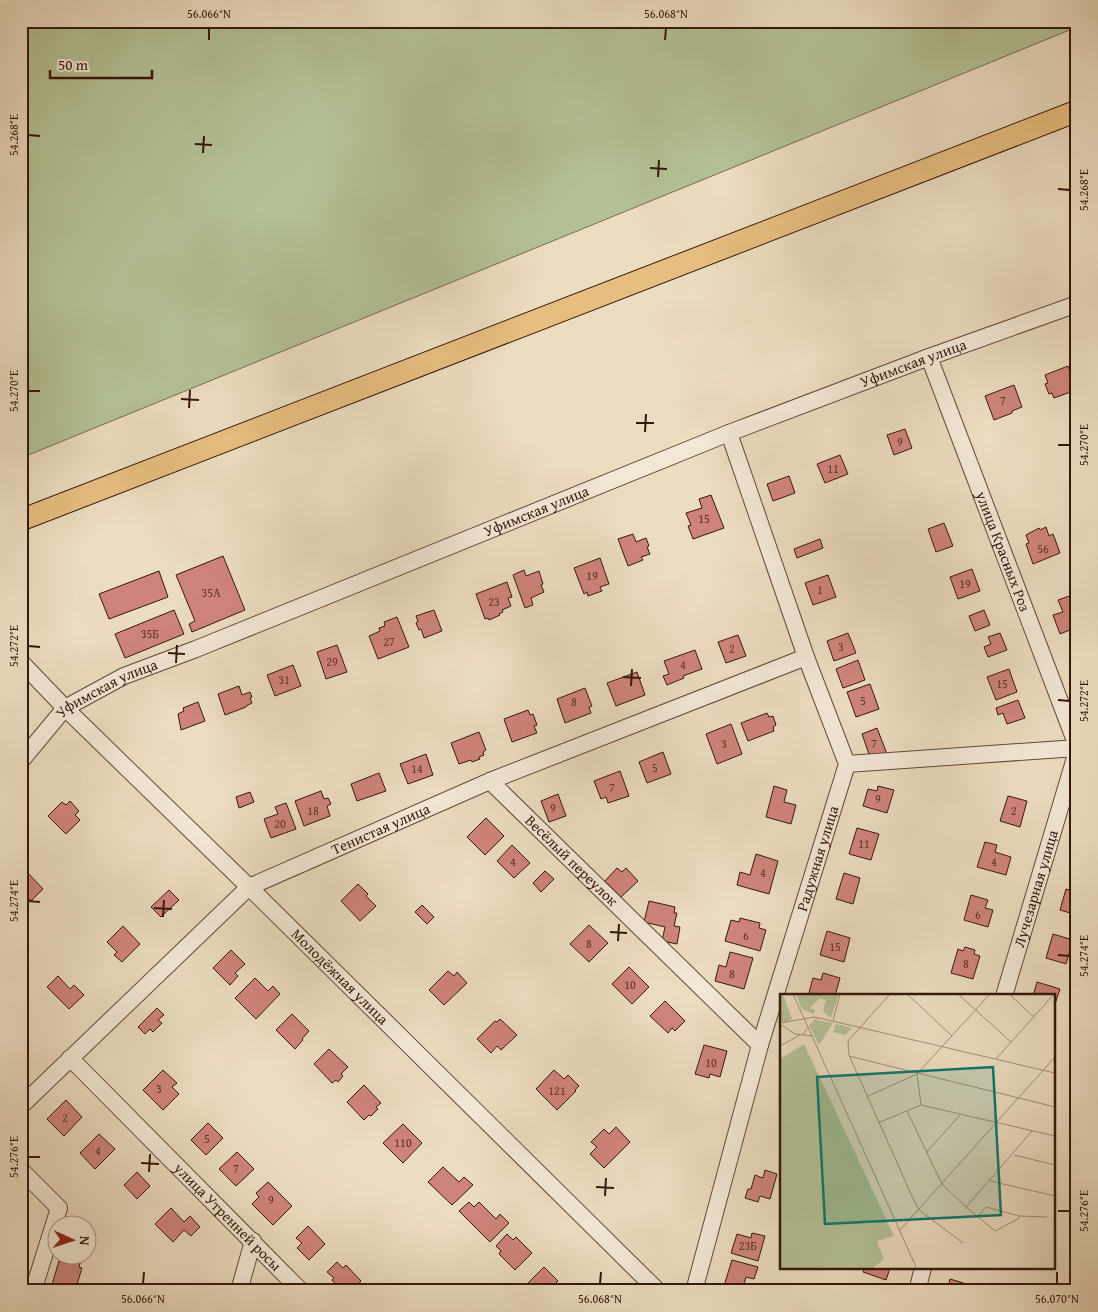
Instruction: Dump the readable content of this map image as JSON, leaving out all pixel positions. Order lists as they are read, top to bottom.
{
  "streets": {
    "street": [
      "Уфимская улица",
      "улица Красных Роз",
      "Тенистая улица",
      "Радужная улица",
      "Весёлый переулок",
      "Лучезарная улица",
      "Молодёжная улица",
      "улица Утренней росы"
    ]
  },
  "crossings": [
    ["Уфимская улица", "улица Красных Роз"],
    ["Уфимская улица", "Молодёжная улица"],
    ["улица Красных Роз", "Лучезарная улица"],
    ["Тенистая улица", "Весёлый переулок"],
    ["Тенистая улица", "Молодёжная улица"],
    ["Тенистая улица", "улица Утренней росы"],
    ["Радужная улица", "Весёлый переулок"]
  ],
  "house_numbers": [
    "7",
    "9",
    "11",
    "15",
    "56",
    "19",
    "19",
    "1",
    "35А",
    "23",
    "35Б",
    "27",
    "3",
    "2",
    "29",
    "4",
    "31",
    "15",
    "5",
    "8",
    "3",
    "7",
    "5",
    "14",
    "7",
    "9",
    "9",
    "18",
    "2",
    "20",
    "11",
    "4",
    "4",
    "4",
    "6",
    "6",
    "8",
    "15",
    "8",
    "8",
    "10",
    "10",
    "3",
    "121",
    "2",
    "5",
    "110",
    "4",
    "7",
    "9",
    "23Б"
  ],
  "scale_bar": "50 m",
  "north": "right",
  "coordinates": [
    "56.066°N",
    "56.068°N",
    "54.268°E",
    "54.270°E",
    "54.272°E",
    "54.274°E",
    "54.276°E",
    "56.070°N"
  ]
}
